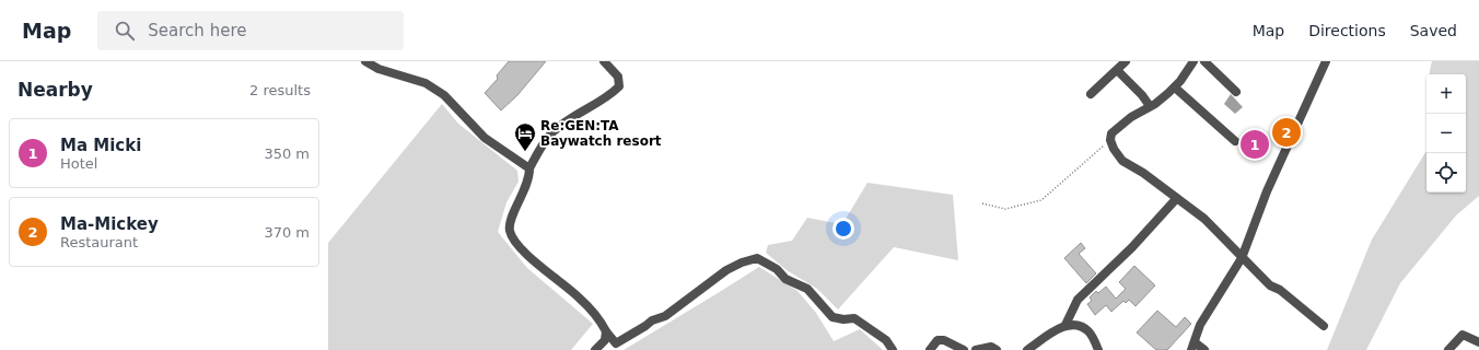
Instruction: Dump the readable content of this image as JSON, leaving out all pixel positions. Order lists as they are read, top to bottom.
{
  "places": {
    "hotel": ["Re:GEN:TA Baywatch resort"]
  },
  "page": {
    "header": "Map",
    "search": "Search here",
    "nav": ["Map", "Directions", "Saved"],
    "heading": ["Nearby", "2 results"],
    "map_buttons": ["+", "−"],
    "pins": ["2", "1"],
    "list": [
      {
        "mark": "1",
        "name": "Ma Micki",
        "note": "Hotel",
        "value": "350 m"
      },
      {
        "mark": "2",
        "name": "Ma-Mickey",
        "note": "Restaurant",
        "value": "370 m"
      }
    ]
  }
}
